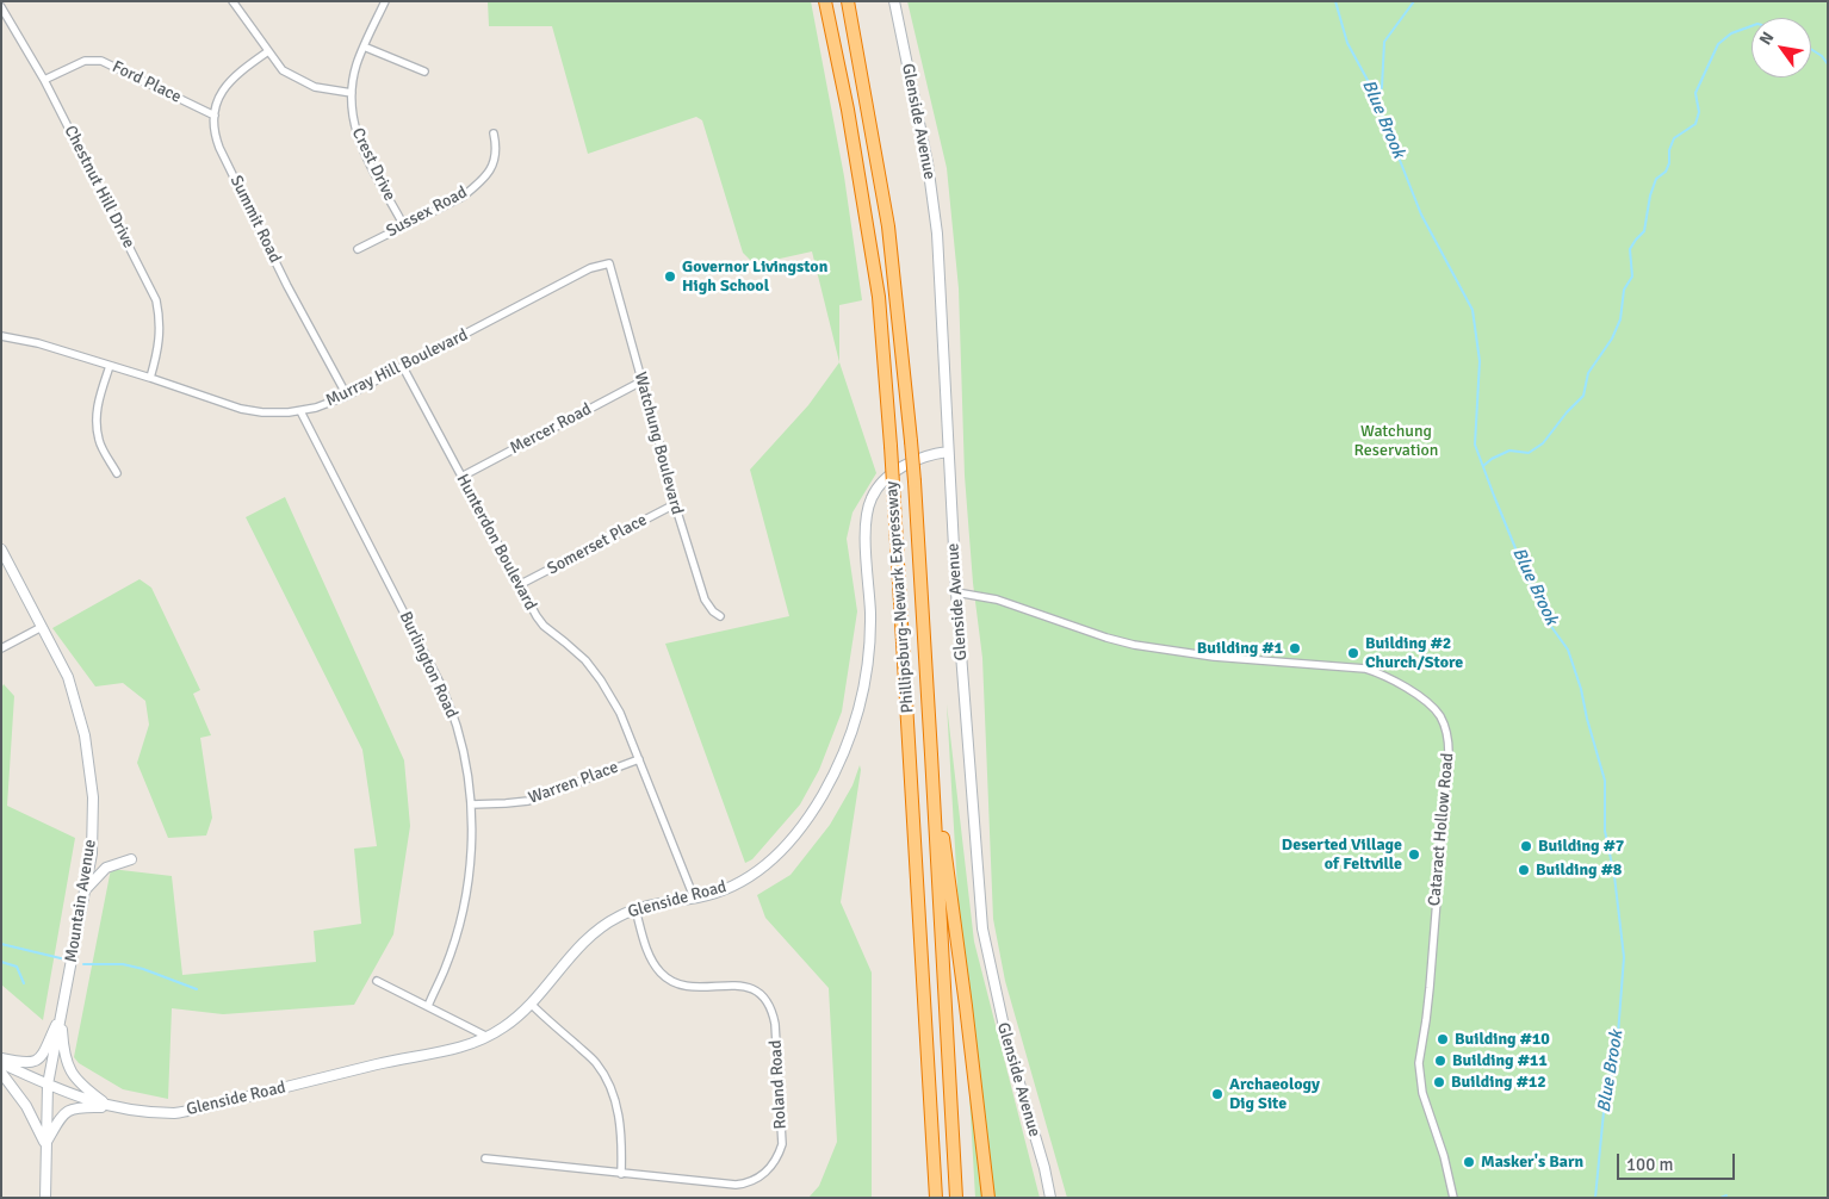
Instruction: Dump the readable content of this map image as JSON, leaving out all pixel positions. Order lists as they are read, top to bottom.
{
  "streets": {
    "highway": ["Phillipsburg-Newark Expressway"],
    "main road": ["Glenside Avenue", "Glenside Road", "Mountain Avenue"],
    "street": [
      "Ford Place",
      "Crest Drive",
      "Chestnut Hill Drive",
      "Sussex Road",
      "Summit Road",
      "Murray Hill Boulevard",
      "Mercer Road",
      "Watchung Boulevard",
      "Hunterdon Boulevard",
      "Somerset Place",
      "Burlington Road",
      "Warren Place",
      "Cataract Hollow Road",
      "Roland Road"
    ]
  },
  "crossings": [
    ["Ford Place", "Chestnut Hill Drive"],
    ["Ford Place", "Summit Road"],
    ["Glenside Avenue", "Cataract Hollow Road"],
    ["Glenside Avenue", "Glenside Road"],
    ["Crest Drive", "Sussex Road"],
    ["Chestnut Hill Drive", "Murray Hill Boulevard"],
    ["Summit Road", "Murray Hill Boulevard"],
    ["Murray Hill Boulevard", "Watchung Boulevard"],
    ["Murray Hill Boulevard", "Hunterdon Boulevard"],
    ["Murray Hill Boulevard", "Burlington Road"],
    ["Mercer Road", "Watchung Boulevard"],
    ["Mercer Road", "Hunterdon Boulevard"],
    ["Watchung Boulevard", "Somerset Place"],
    ["Hunterdon Boulevard", "Somerset Place"],
    ["Hunterdon Boulevard", "Warren Place"],
    ["Hunterdon Boulevard", "Glenside Road"],
    ["Burlington Road", "Warren Place"],
    ["Glenside Road", "Mountain Avenue"],
    ["Glenside Road", "Roland Road"]
  ],
  "water": ["Blue Brook"],
  "parks": ["Watchung Reservation"],
  "places": [
    "Governor Livingston High School",
    "Building #1",
    "Building #2 Church/Store",
    "Building #7",
    "Deserted Village of Feltville",
    "Building #8",
    "Building #10",
    "Building #11",
    "Building #12",
    "Archaeology Dig Site",
    "Masker's Barn"
  ],
  "scale_bar": "100 m",
  "north": "top left"
}
